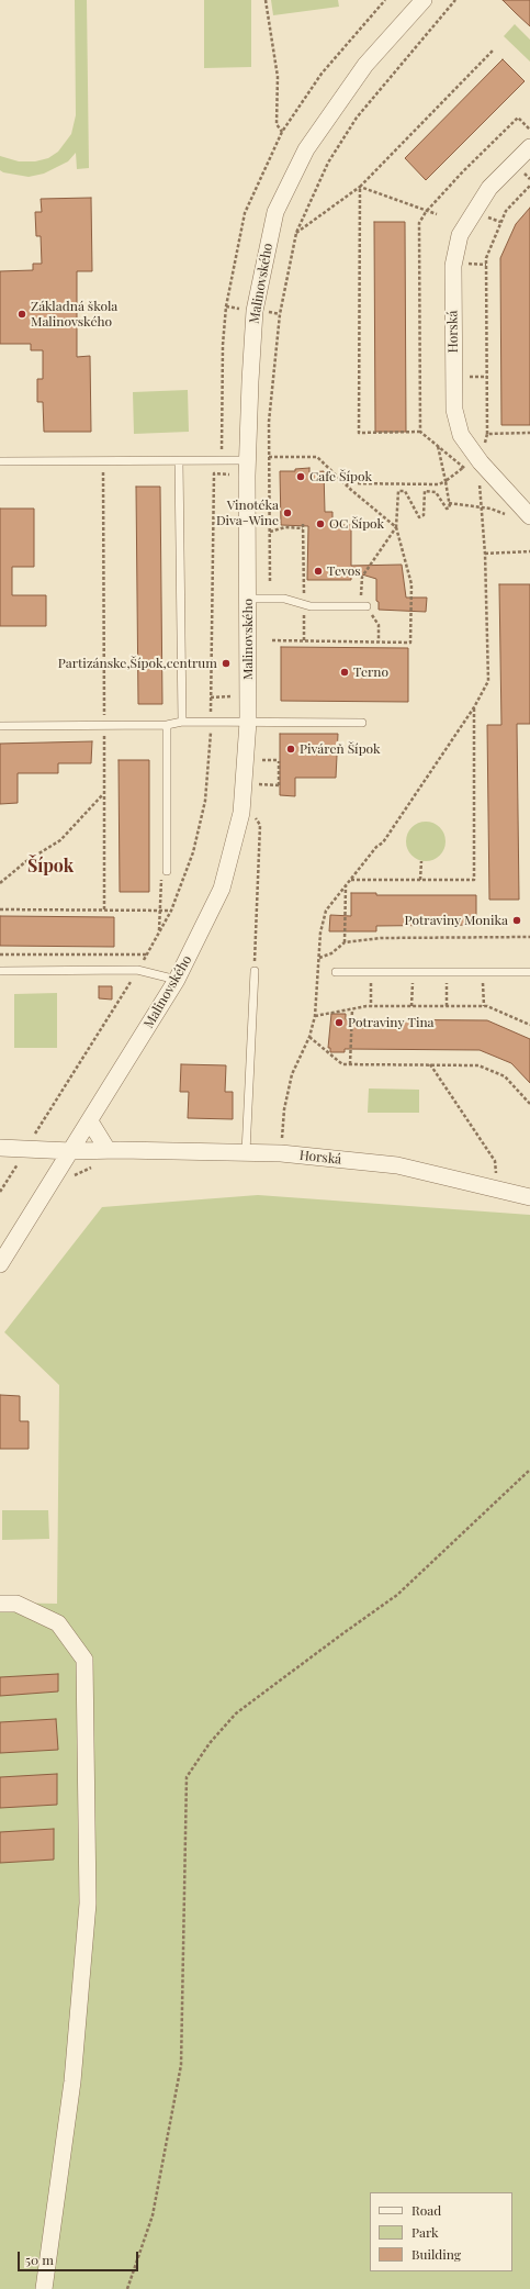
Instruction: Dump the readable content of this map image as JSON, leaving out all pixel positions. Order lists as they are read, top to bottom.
{
  "streets": {
    "street": ["Malinovského", "Horská"]
  },
  "crossings": [
    ["Malinovského", "Horská"]
  ],
  "districts": ["Šípok"],
  "places": [
    "Základná škola Malinovského",
    "Cafe Šípok",
    "Vinotéka Diva-Wine",
    "OC Šípok",
    "Tevos",
    "Partizánske,Šípok,centrum",
    "Terno",
    "Piváreň Šípok",
    "Potraviny Monika",
    "Potraviny Tina"
  ],
  "legend": ["Road", "Park", "Building"],
  "scale_bar": "50 m"
}
